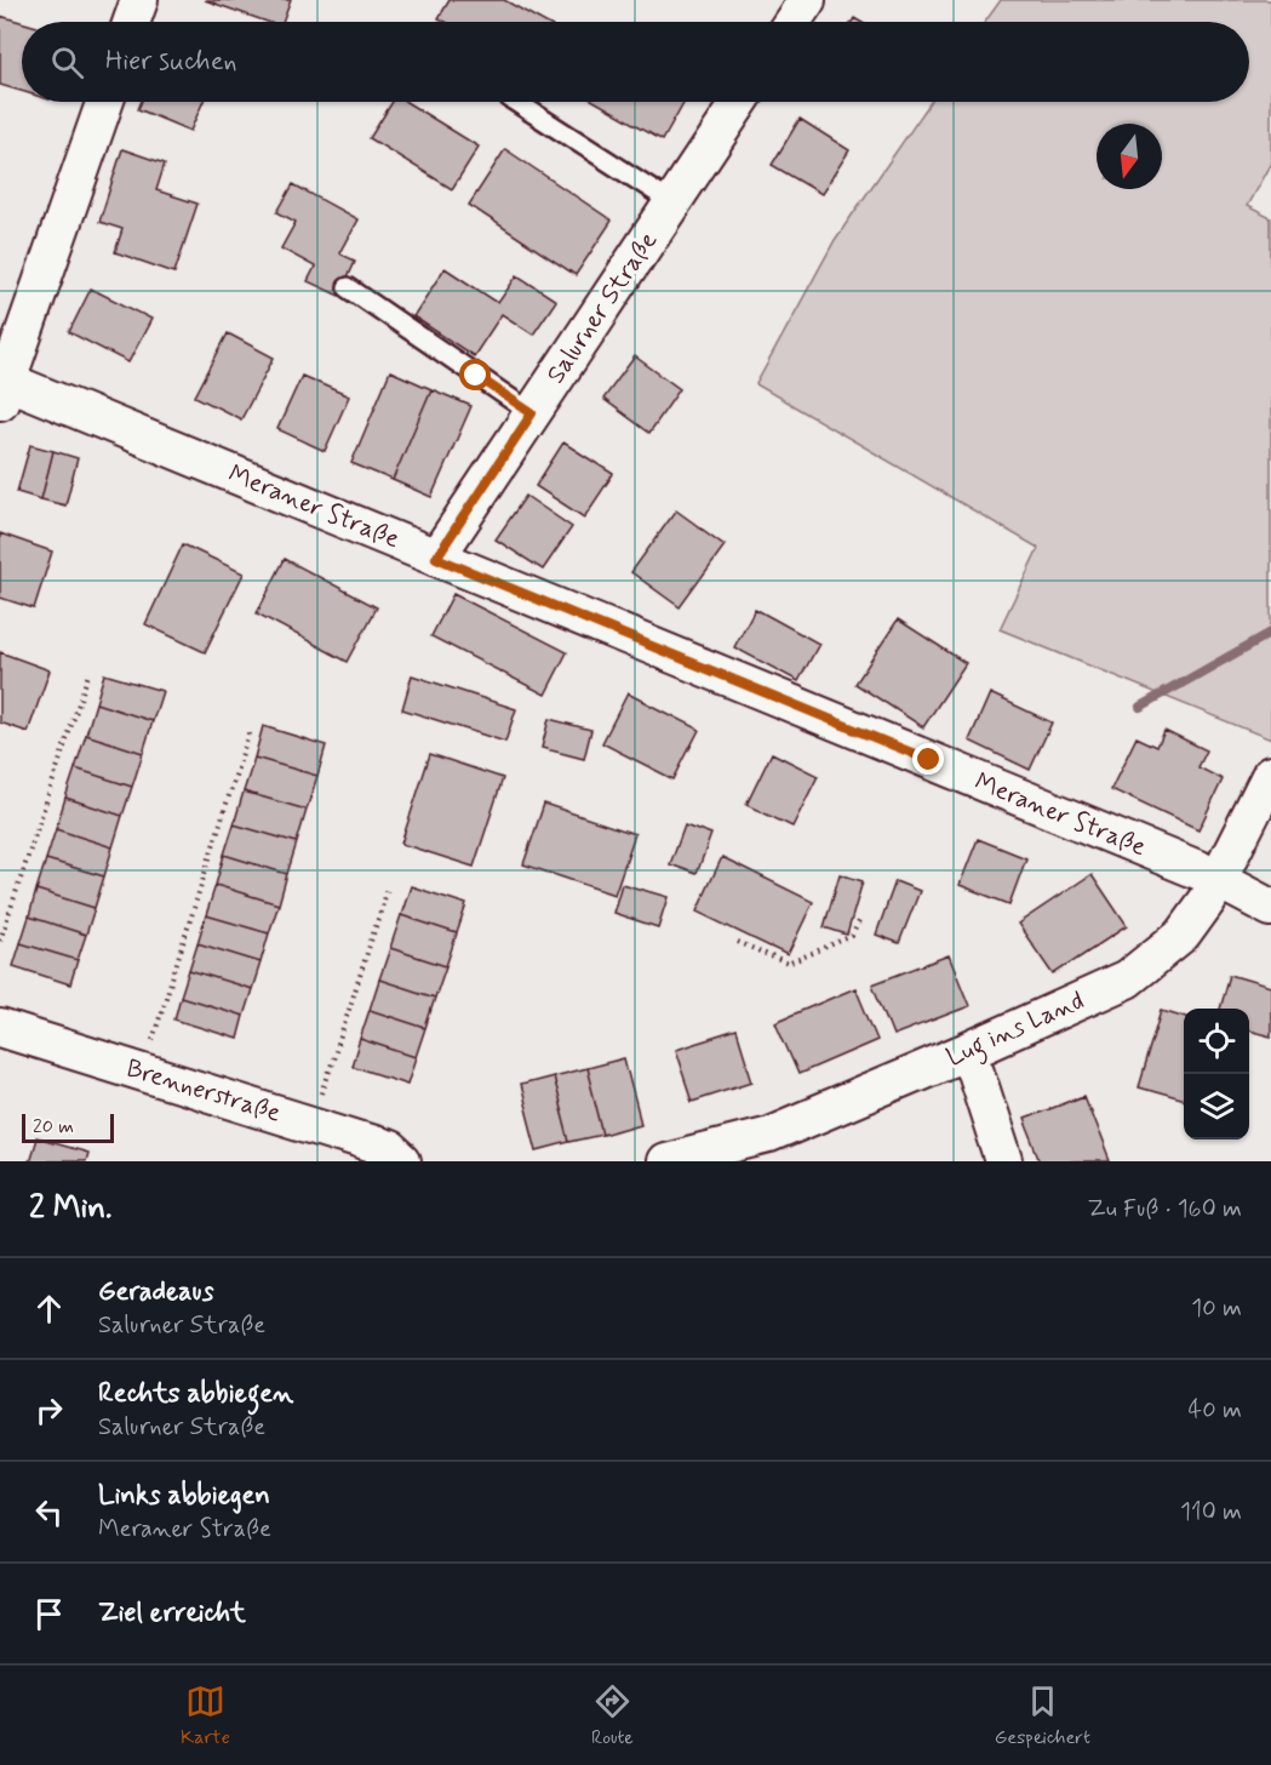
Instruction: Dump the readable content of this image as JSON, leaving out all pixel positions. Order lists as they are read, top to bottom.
{
  "streets": {
    "street": [
      "Salurner Straße",
      "Meraner Straße",
      "Lug ins Land",
      "Brennerstraße"
    ]
  },
  "crossings": [
    ["Salurner Straße", "Meraner Straße"],
    ["Meraner Straße", "Lug ins Land"]
  ],
  "scale_bar": "20 m",
  "north": "bottom",
  "page": {
    "search": "Hier suchen",
    "scale": "20 m",
    "heading": ["2 Min.", "Zu Fuß · 160 m"],
    "list": [
      ["Geradeaus", "Salurner Straße", "10 m"],
      ["Rechts abbiegen", "Salurner Straße", "40 m"],
      ["Links abbiegen", "Meraner Straße", "110 m"],
      "Ziel erreicht"
    ],
    "nav": ["Karte", "Route", "Gespeichert"]
  }
}
